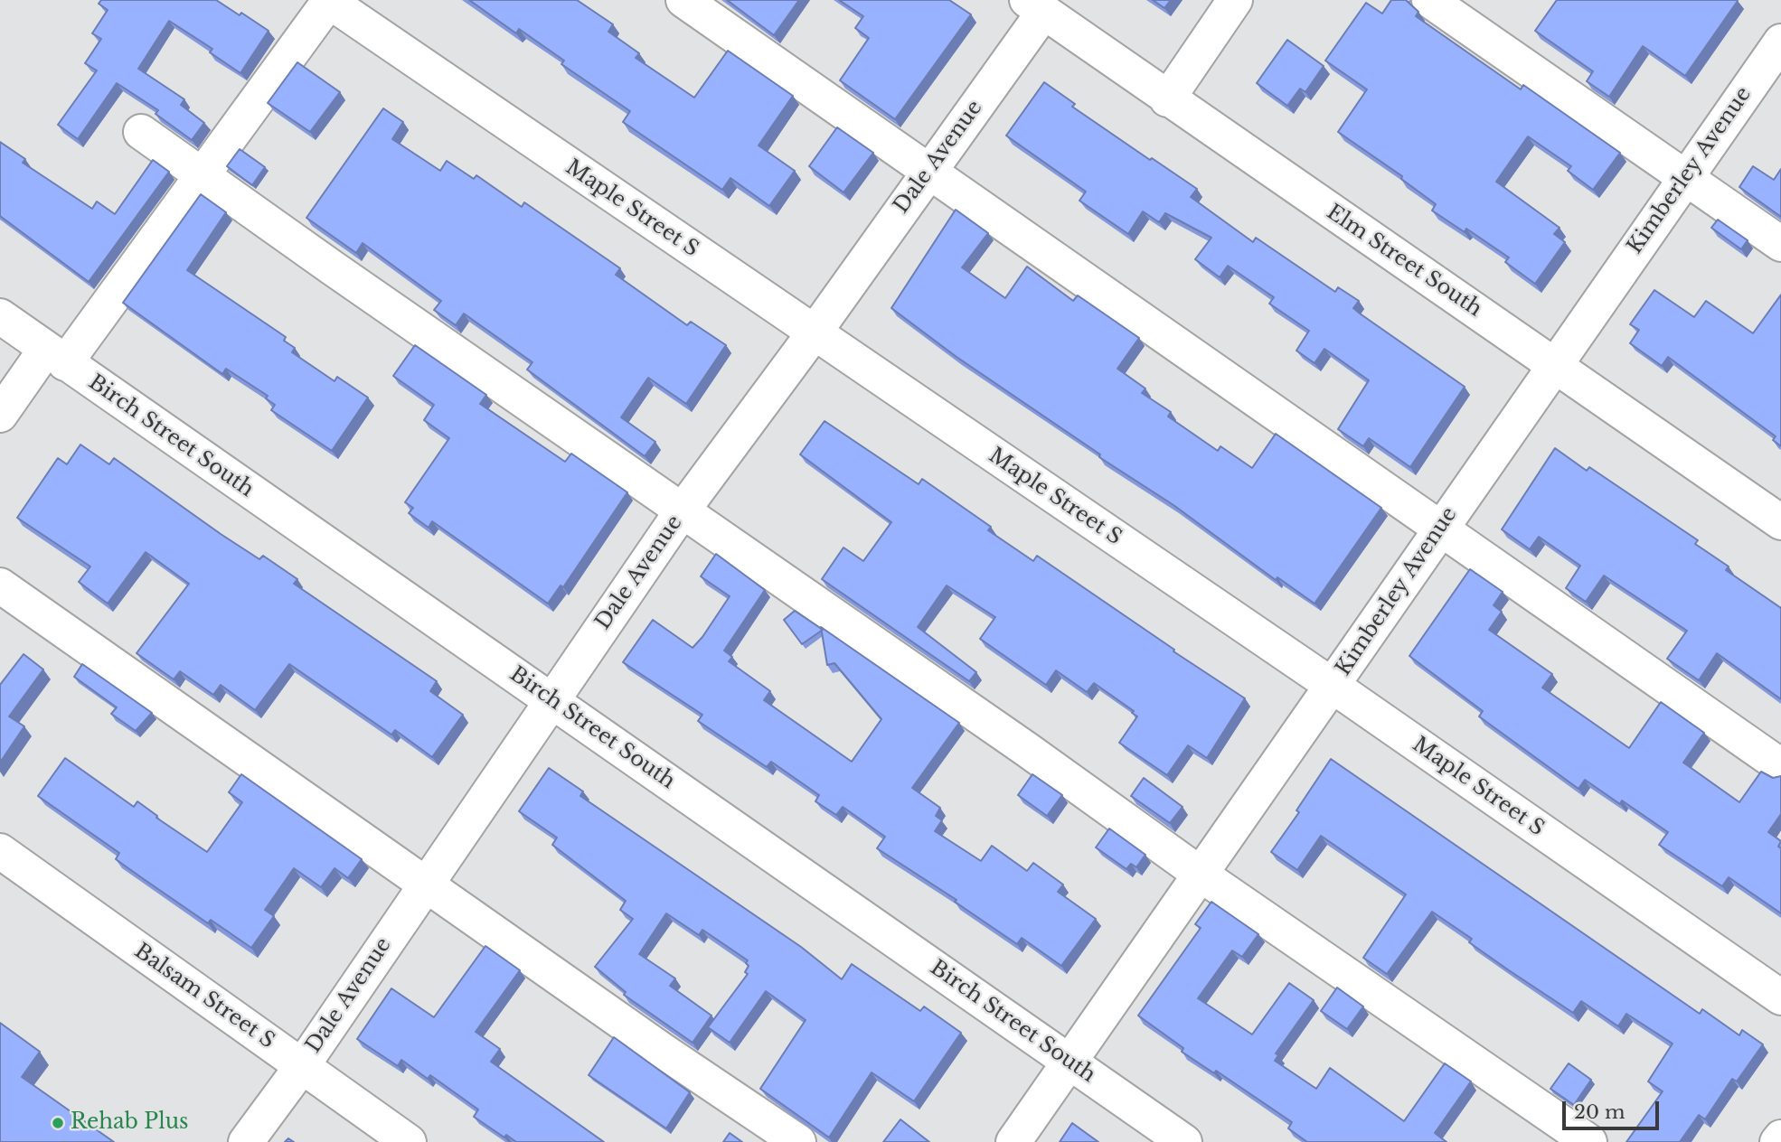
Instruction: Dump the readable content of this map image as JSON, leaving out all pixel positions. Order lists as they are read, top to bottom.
{
  "streets": {
    "street": [
      "Dale Avenue",
      "Kimberley Avenue",
      "Maple Street S",
      "Elm Street South",
      "Birch Street South",
      "Balsam Street S"
    ]
  },
  "crossings": [
    ["Dale Avenue", "Maple Street S"],
    ["Dale Avenue", "Elm Street South"],
    ["Dale Avenue", "Birch Street South"],
    ["Dale Avenue", "Balsam Street S"],
    ["Kimberley Avenue", "Maple Street S"],
    ["Kimberley Avenue", "Elm Street South"],
    ["Kimberley Avenue", "Birch Street South"]
  ],
  "places": ["Rehab Plus"],
  "scale_bar": "20 m"
}
